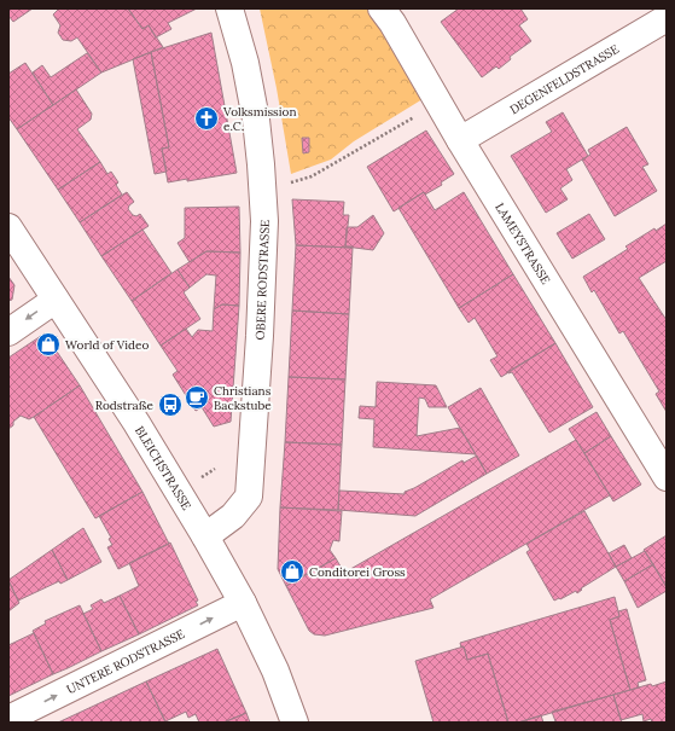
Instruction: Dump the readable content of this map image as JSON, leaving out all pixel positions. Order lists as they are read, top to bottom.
{
  "streets": {
    "street": [
      "DEGENFELDSTRASSE",
      "LAMEYSTRASSE",
      "OBERE RODSTRASSE",
      "BLEICHSTRASSE",
      "UNTERE RODSTRASSE"
    ]
  },
  "crossings": [
    ["DEGENFELDSTRASSE", "LAMEYSTRASSE"],
    ["OBERE RODSTRASSE", "BLEICHSTRASSE"],
    ["BLEICHSTRASSE", "UNTERE RODSTRASSE"]
  ],
  "one_way": ["UNTERE RODSTRASSE"],
  "places": {
    "church": ["Volksmission e.C."],
    "shop": ["World of Video", "Conditorei Gross"],
    "cafe": ["Christians Backstube"],
    "bus stop": ["Rodstraße"]
  }
}
